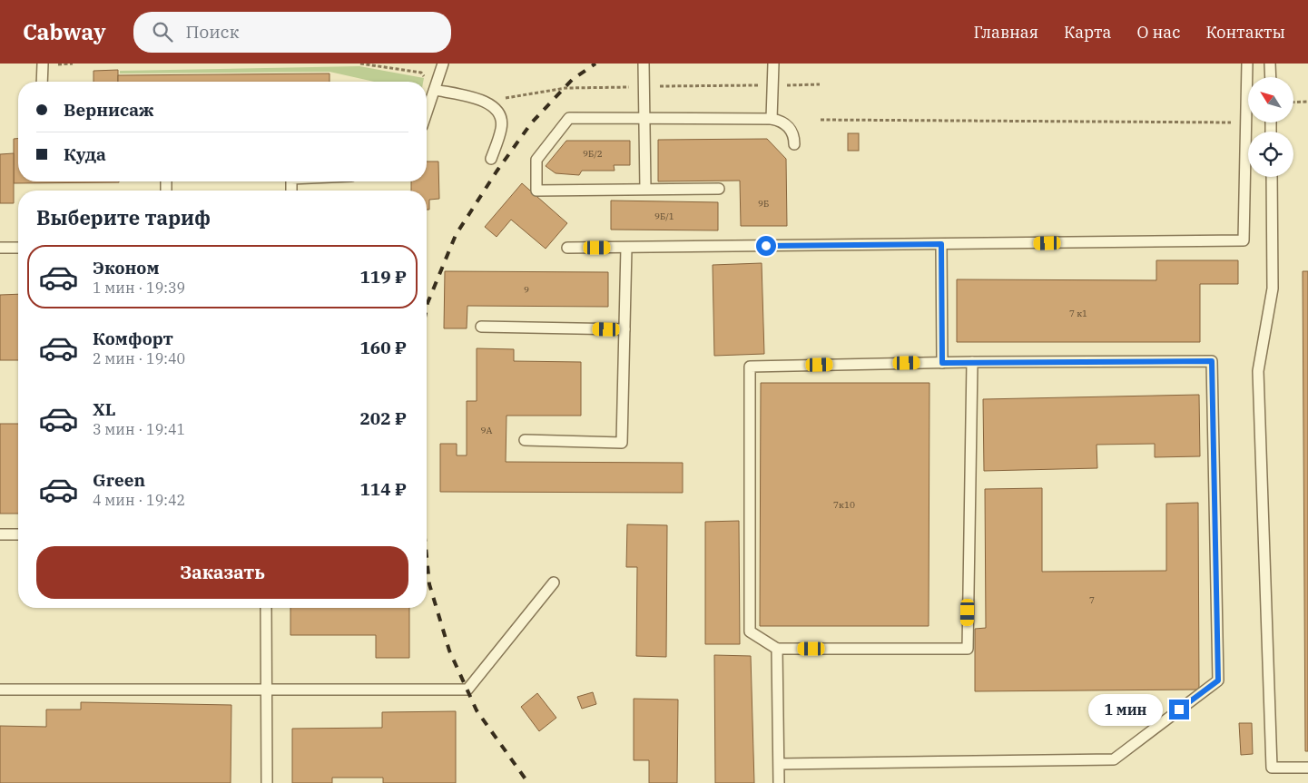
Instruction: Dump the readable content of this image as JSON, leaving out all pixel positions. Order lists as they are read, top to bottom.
{
  "house_numbers": [
    "9Б/2",
    "9Б",
    "9Б/1",
    "9",
    "7 к1",
    "9А",
    "7к10",
    "7"
  ],
  "north": "top left",
  "page": {
    "header": "Cabway",
    "search": "Поиск",
    "nav": [
      "Главная",
      "Карта",
      "О нас",
      "Контакты"
    ],
    "banner": ["Вернисаж", "Куда"],
    "heading": "Выберите тариф",
    "list": [
      {
        "name": "Эконом",
        "note": "1 мин · 19:39",
        "value": "119 ₽"
      },
      {
        "name": "Комфорт",
        "note": "2 мин · 19:40",
        "value": "160 ₽"
      },
      {
        "name": "XL",
        "note": "3 мин · 19:41",
        "value": "202 ₽"
      },
      {
        "name": "Green",
        "note": "4 мин · 19:42",
        "value": "114 ₽"
      }
    ],
    "buttons": "Заказать",
    "bubble": "1 мин"
  }
}
